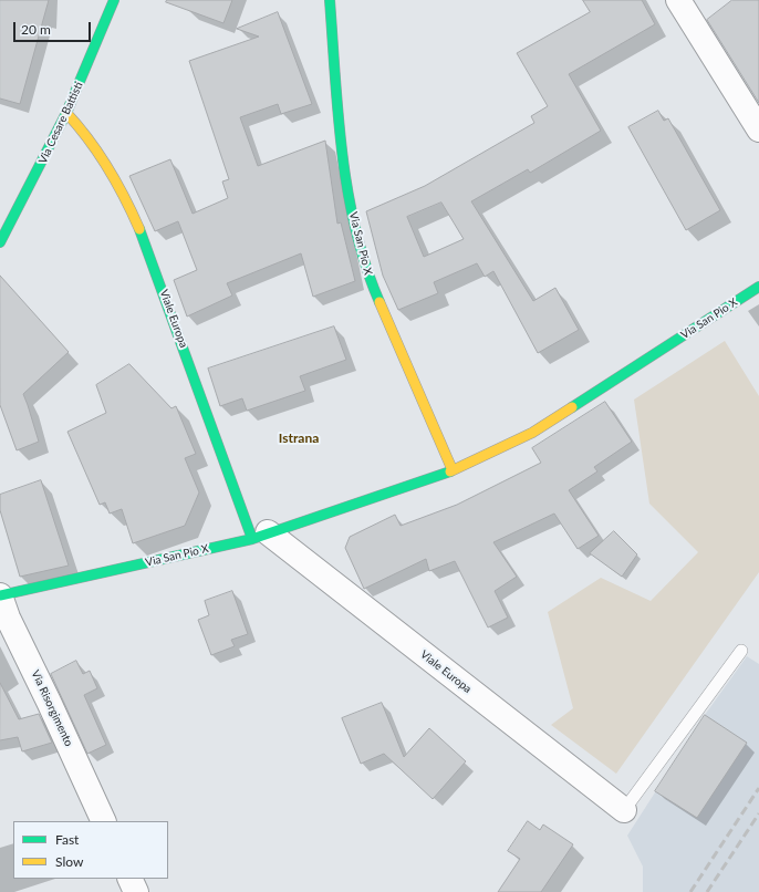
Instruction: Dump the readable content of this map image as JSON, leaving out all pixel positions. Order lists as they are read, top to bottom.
{
  "streets": {
    "street": [
      "Via Cesare Battisti",
      "Via San Pio X",
      "Viale Europa",
      "Via Risorgimento"
    ]
  },
  "crossings": [
    ["Via Cesare Battisti", "Viale Europa"],
    ["Via San Pio X", "Viale Europa"],
    ["Via San Pio X", "Via Risorgimento"]
  ],
  "districts": ["Istrana"],
  "legend": ["Fast", "Slow"],
  "scale_bar": "20 m"
}
